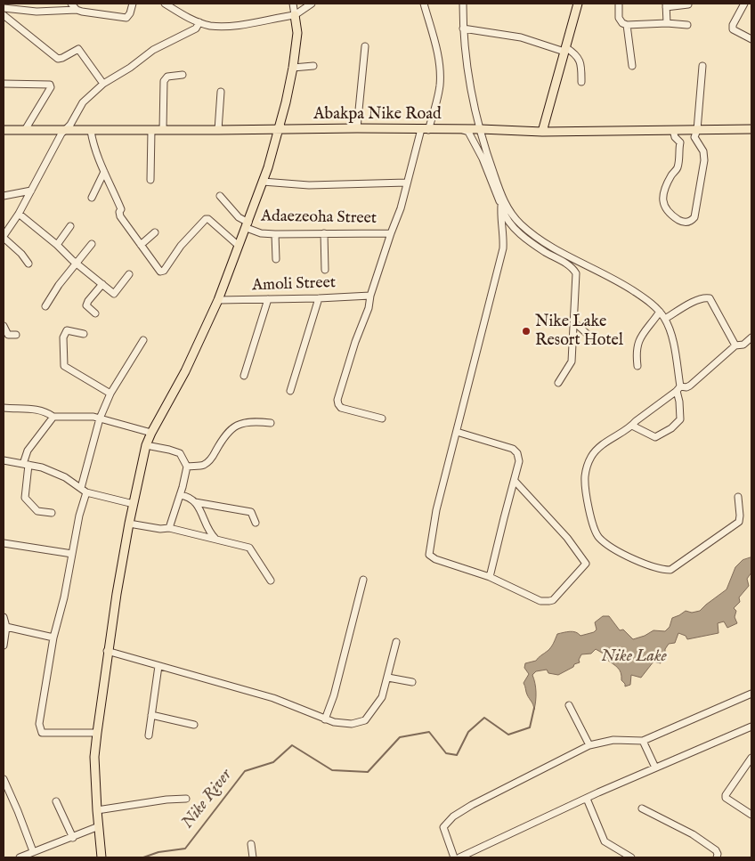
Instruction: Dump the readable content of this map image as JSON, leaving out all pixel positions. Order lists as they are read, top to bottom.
{
  "streets": {
    "main road": ["Abakpa Nike Road"],
    "street": ["Adaezeoha Street", "Amoli Street"]
  },
  "water": ["Nike Lake", "Nike River"],
  "places": ["Nike Lake Resort Hotel"]
}
